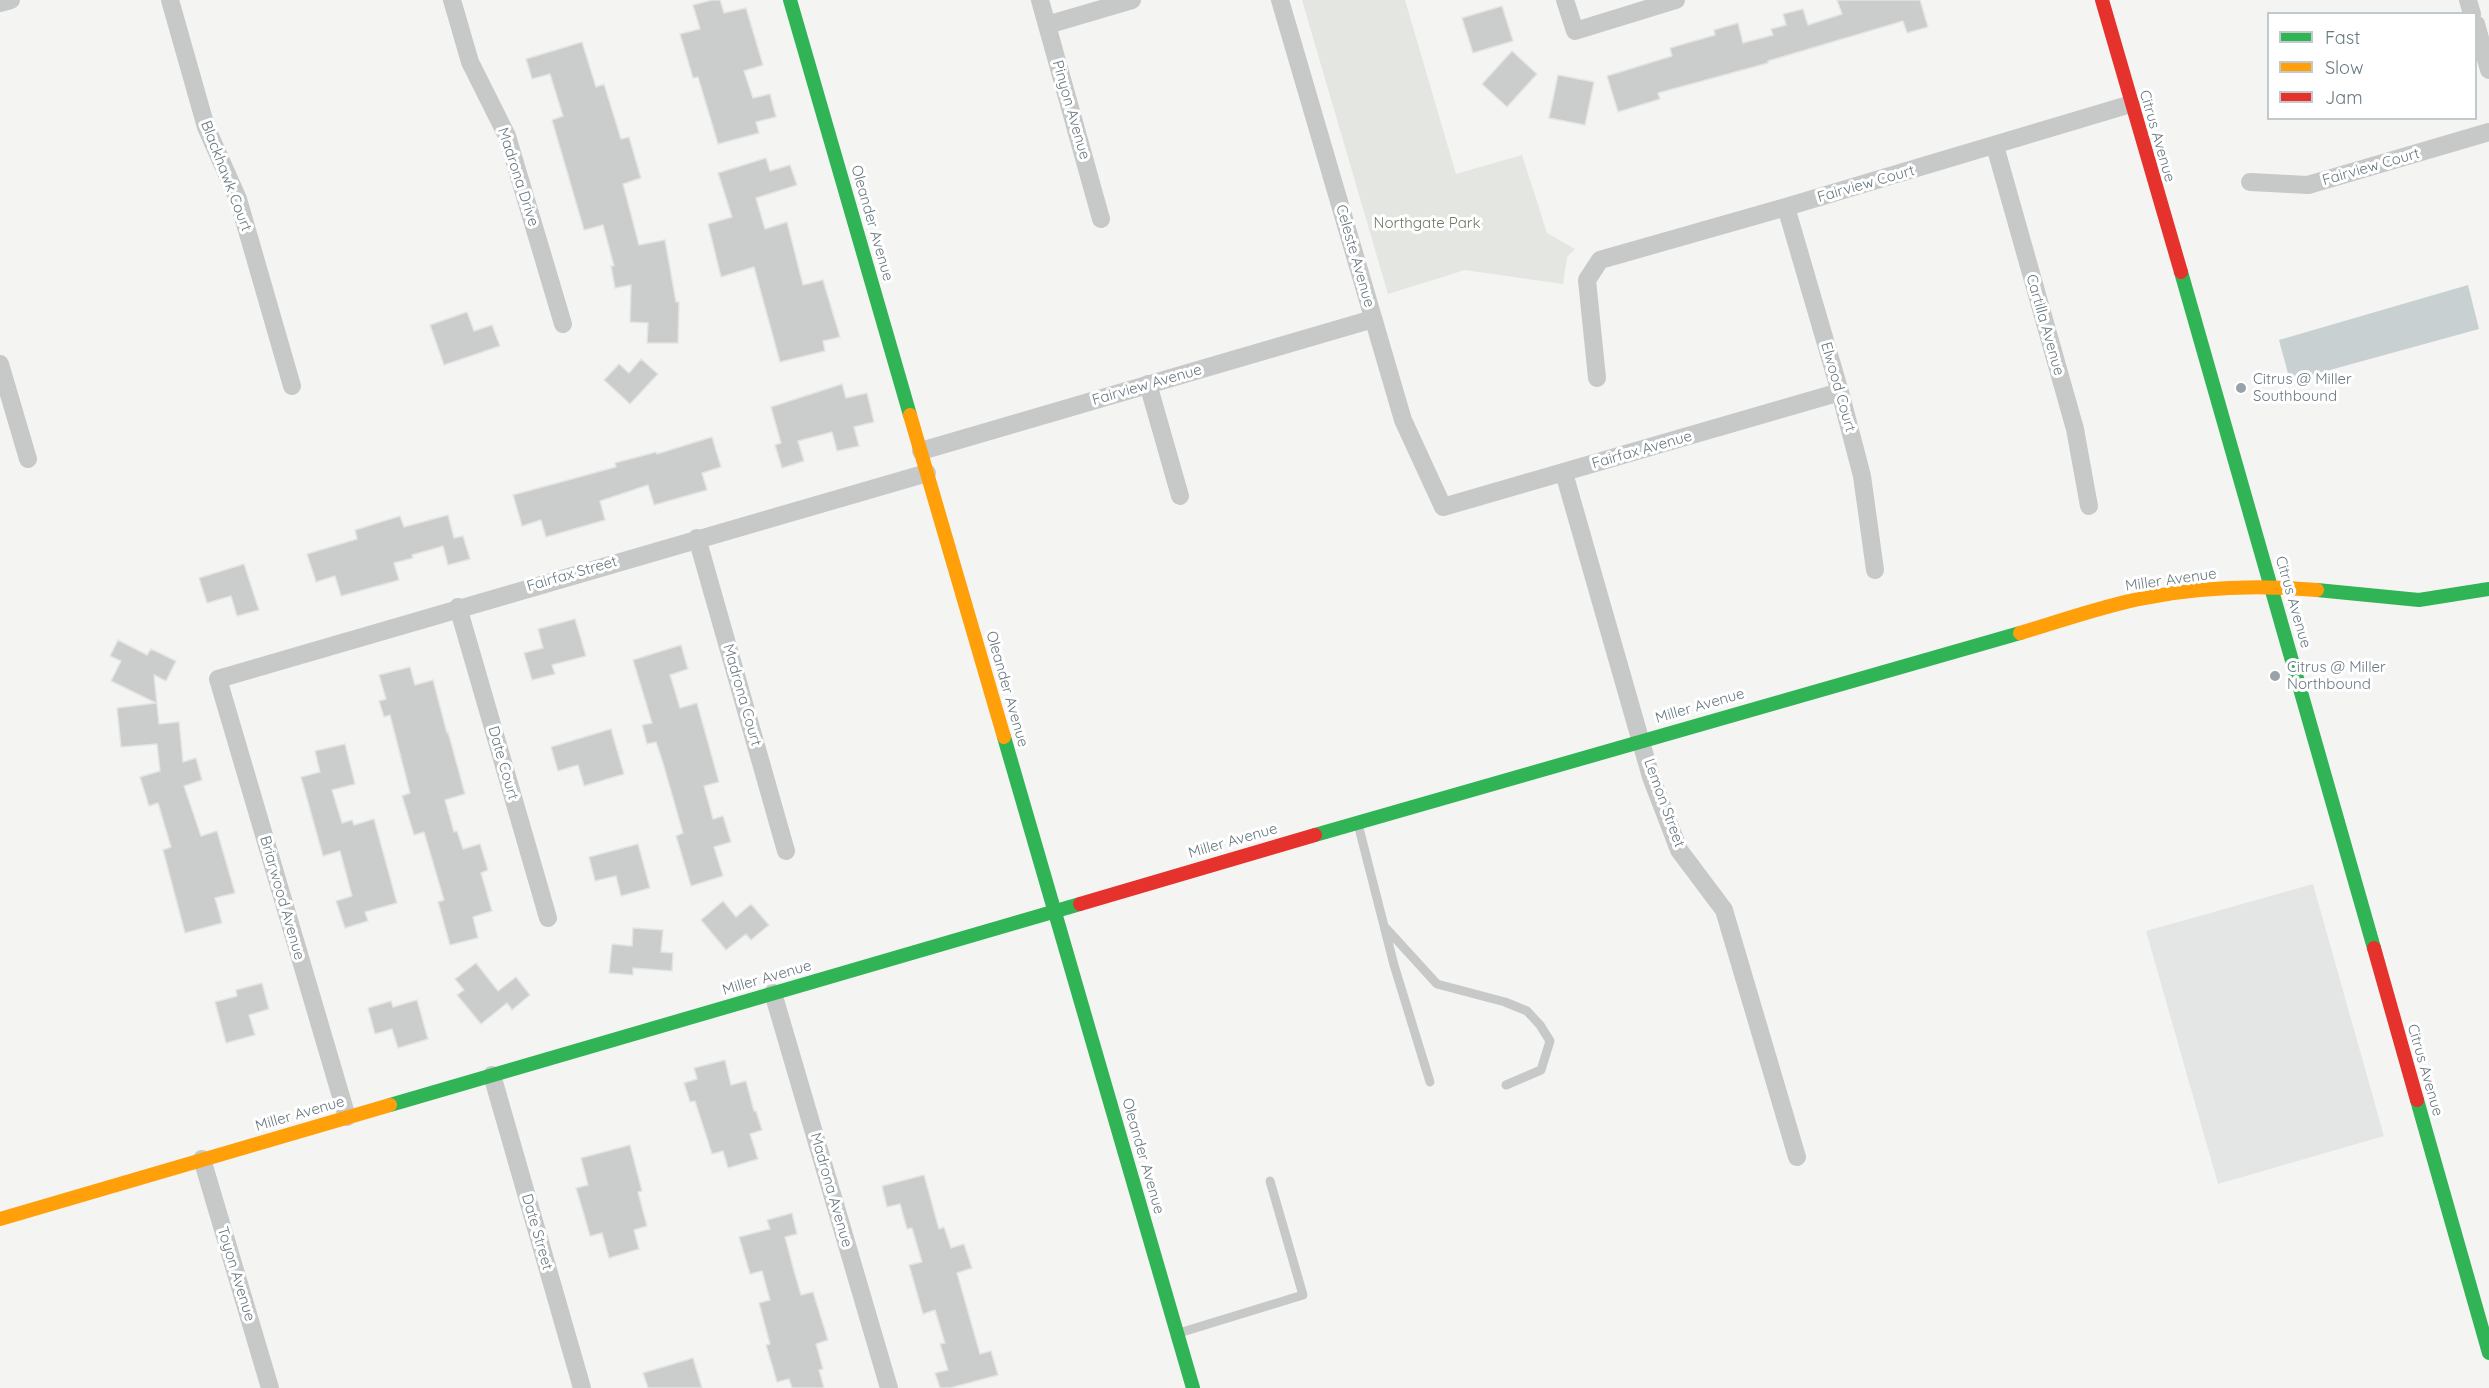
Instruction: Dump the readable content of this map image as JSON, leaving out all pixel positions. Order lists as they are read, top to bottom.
{
  "streets": {
    "street": [
      "Pinyon Avenue",
      "Citrus Avenue",
      "Fairview Court",
      "Blackhawk Court",
      "Madrona Drive",
      "Oleander Avenue",
      "Celeste Avenue",
      "Cartilla Avenue",
      "Fairview Avenue",
      "Elwood Court",
      "Fairfax Avenue",
      "Fairfax Street",
      "Miller Avenue",
      "Madrona Court",
      "Date Court",
      "Lemon Street",
      "Briarwood Avenue",
      "Madrona Avenue",
      "Date Street",
      "Toyon Avenue"
    ]
  },
  "crossings": [
    ["Citrus Avenue", "Fairview Court"],
    ["Citrus Avenue", "Miller Avenue"],
    ["Fairview Court", "Cartilla Avenue"],
    ["Fairview Court", "Elwood Court"],
    ["Oleander Avenue", "Fairview Avenue"],
    ["Oleander Avenue", "Fairfax Street"],
    ["Oleander Avenue", "Miller Avenue"],
    ["Celeste Avenue", "Fairview Avenue"],
    ["Celeste Avenue", "Fairfax Avenue"],
    ["Elwood Court", "Fairfax Avenue"],
    ["Fairfax Avenue", "Lemon Street"],
    ["Fairfax Street", "Madrona Court"],
    ["Fairfax Street", "Date Court"],
    ["Fairfax Street", "Briarwood Avenue"],
    ["Miller Avenue", "Lemon Street"],
    ["Miller Avenue", "Briarwood Avenue"],
    ["Miller Avenue", "Madrona Avenue"],
    ["Miller Avenue", "Date Street"],
    ["Miller Avenue", "Toyon Avenue"]
  ],
  "parks": ["Northgate Park"],
  "places": ["Citrus @ Miller Southbound", "Citrus @ Miller Northbound"],
  "legend": ["Fast", "Slow", "Jam"]
}
